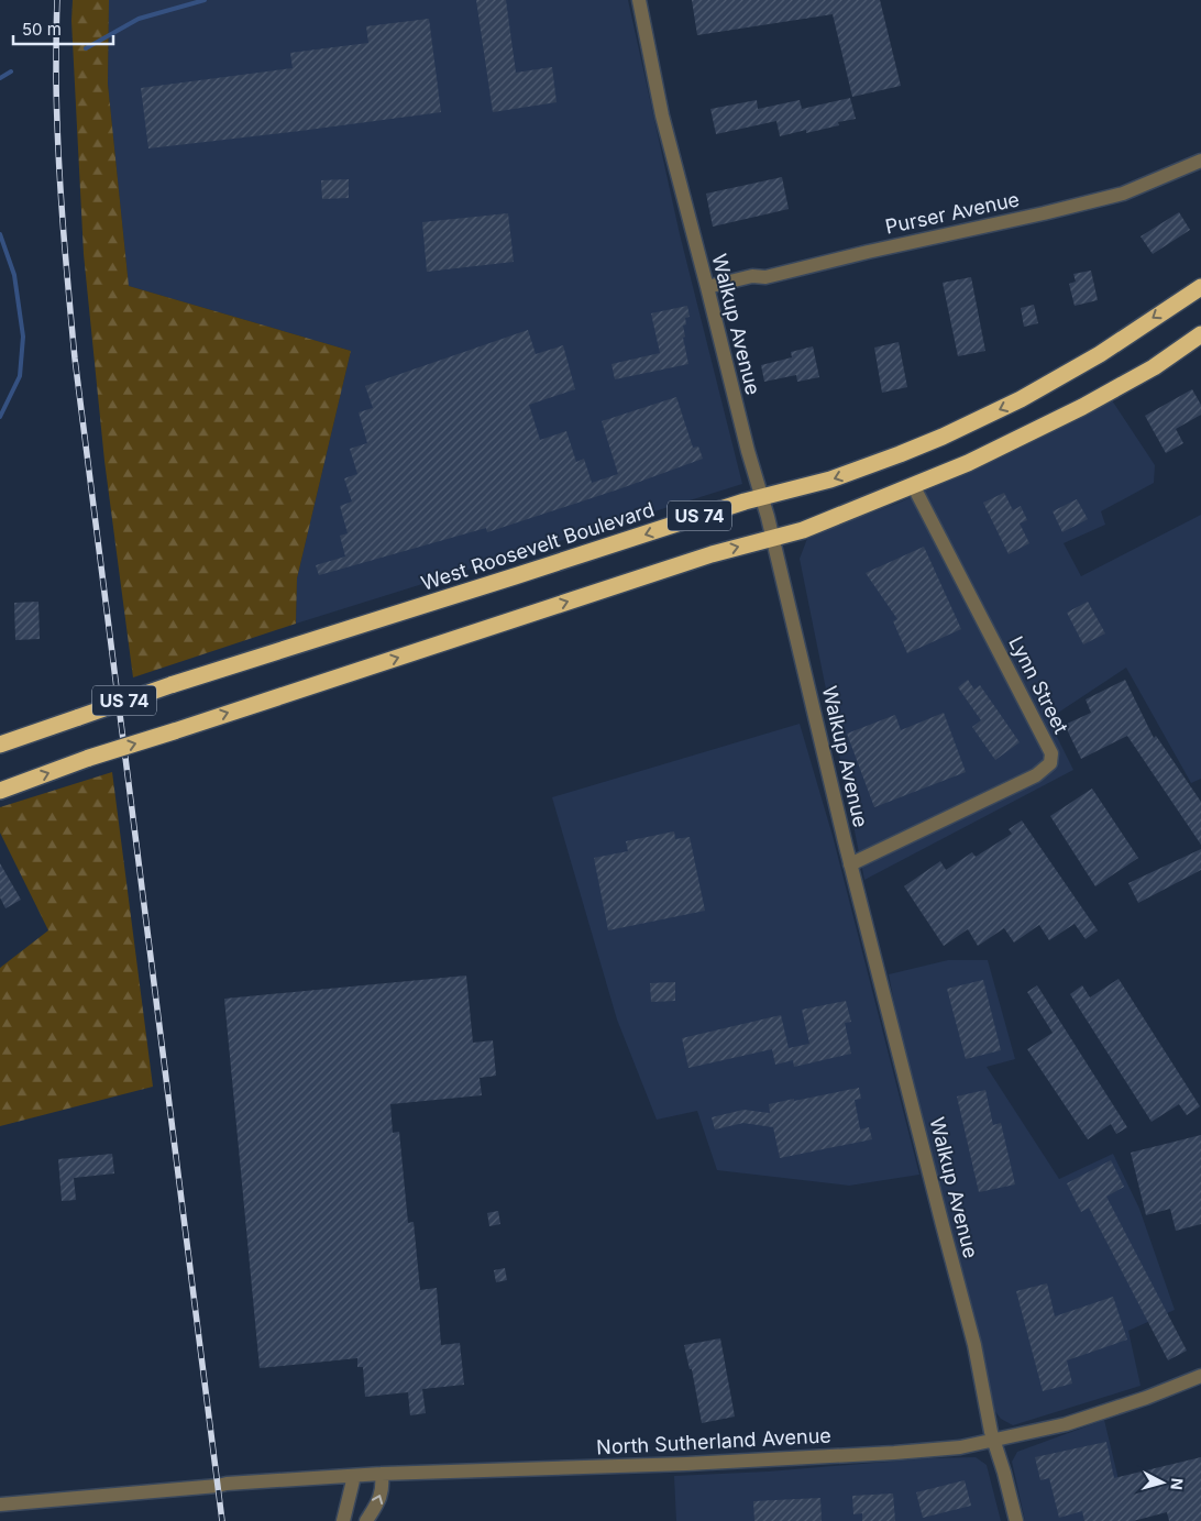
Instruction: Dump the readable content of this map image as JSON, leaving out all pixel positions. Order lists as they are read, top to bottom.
{
  "streets": {
    "highway": ["US 74", "West Roosevelt Boulevard"],
    "street": [
      "Purser Avenue",
      "Walkup Avenue",
      "Lynn Street",
      "North Sutherland Avenue"
    ]
  },
  "crossings": [
    ["Purser Avenue", "Walkup Avenue"],
    ["Walkup Avenue", "US 74"],
    ["Walkup Avenue", "West Roosevelt Boulevard"],
    ["Walkup Avenue", "Lynn Street"],
    ["Walkup Avenue", "North Sutherland Avenue"],
    ["US 74", "Lynn Street"]
  ],
  "scale_bar": "50 m",
  "north": "right"
}
